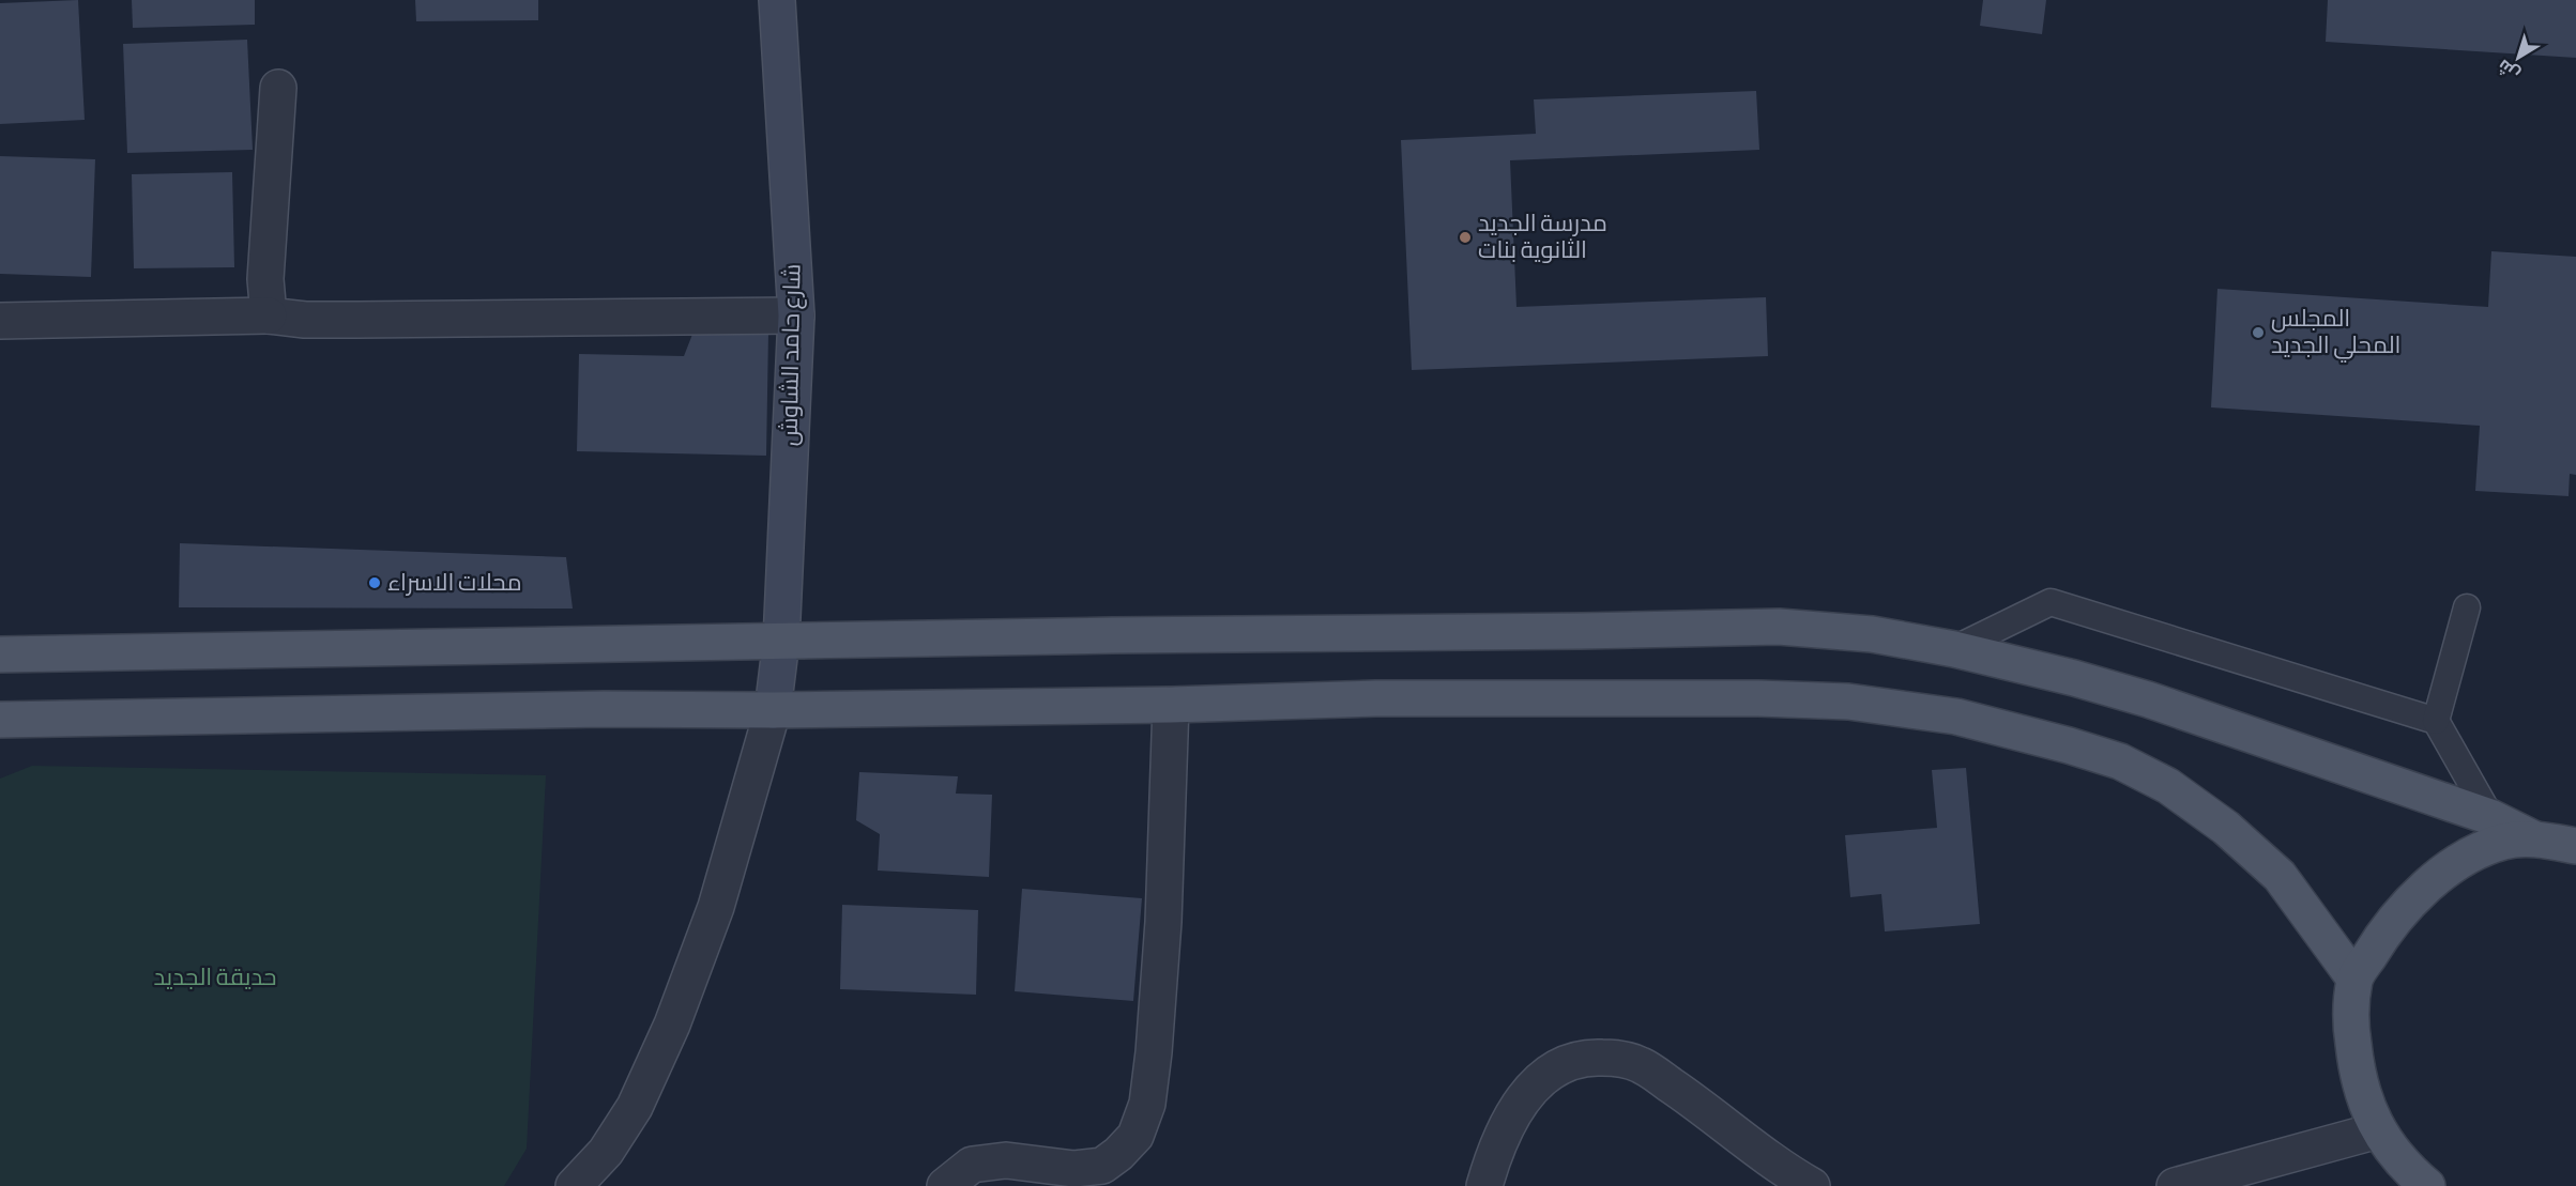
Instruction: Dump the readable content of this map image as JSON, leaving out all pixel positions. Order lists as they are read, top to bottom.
{
  "streets": {
    "street": ["شارع حامد الشاوش"]
  },
  "parks": ["حديقة الجديد"],
  "places": ["مدرسة الجديد الثانوية بنات", "المجلس المحلي الجديد", "محلات الاسراء"],
  "north": "bottom left"
}
